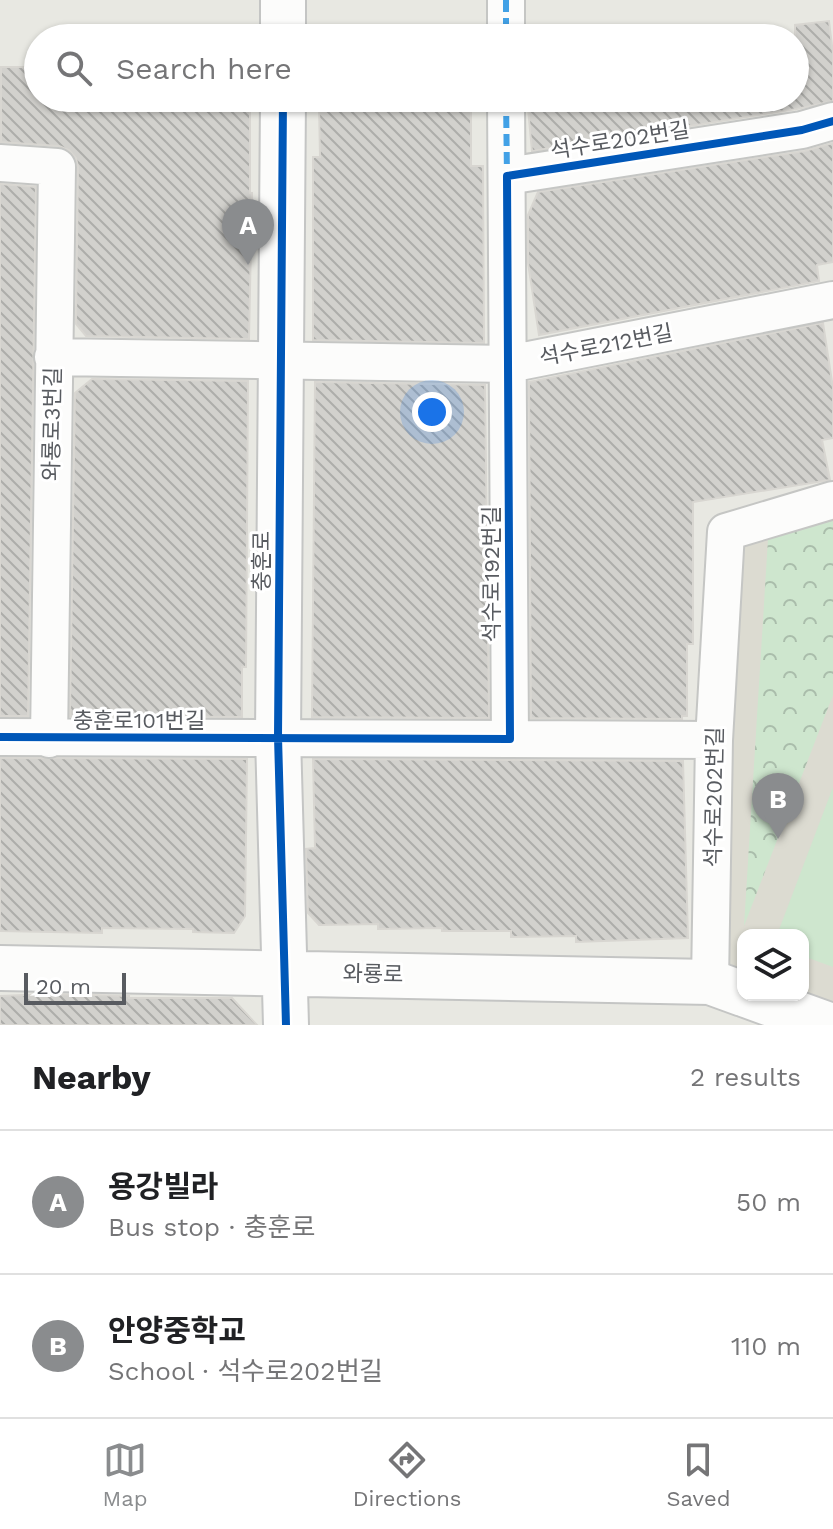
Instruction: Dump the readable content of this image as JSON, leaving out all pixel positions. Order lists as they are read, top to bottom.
{
  "streets": {
    "street": [
      "석수로202번길",
      "석수로212번길",
      "와룡로3번길",
      "충훈로",
      "석수로192번길",
      "충훈로101번길",
      "와룡로"
    ]
  },
  "crossings": [
    ["석수로202번길", "석수로192번길"],
    ["석수로202번길", "와룡로"],
    ["석수로212번길", "와룡로3번길"],
    ["석수로212번길", "충훈로"],
    ["석수로212번길", "석수로192번길"],
    ["와룡로3번길", "충훈로101번길"],
    ["충훈로", "충훈로101번길"],
    ["충훈로", "와룡로"]
  ],
  "scale_bar": "20 m",
  "page": {
    "search": "Search here",
    "pins": ["A", "B"],
    "scale": "20 m",
    "heading": ["Nearby", "2 results"],
    "list": [
      {
        "mark": "A",
        "name": "용강빌라",
        "note": "Bus stop · 충훈로",
        "value": "50 m"
      },
      {
        "mark": "B",
        "name": "안양중학교",
        "note": "School · 석수로202번길",
        "value": "110 m"
      }
    ],
    "nav": ["Map", "Directions", "Saved"]
  }
}
